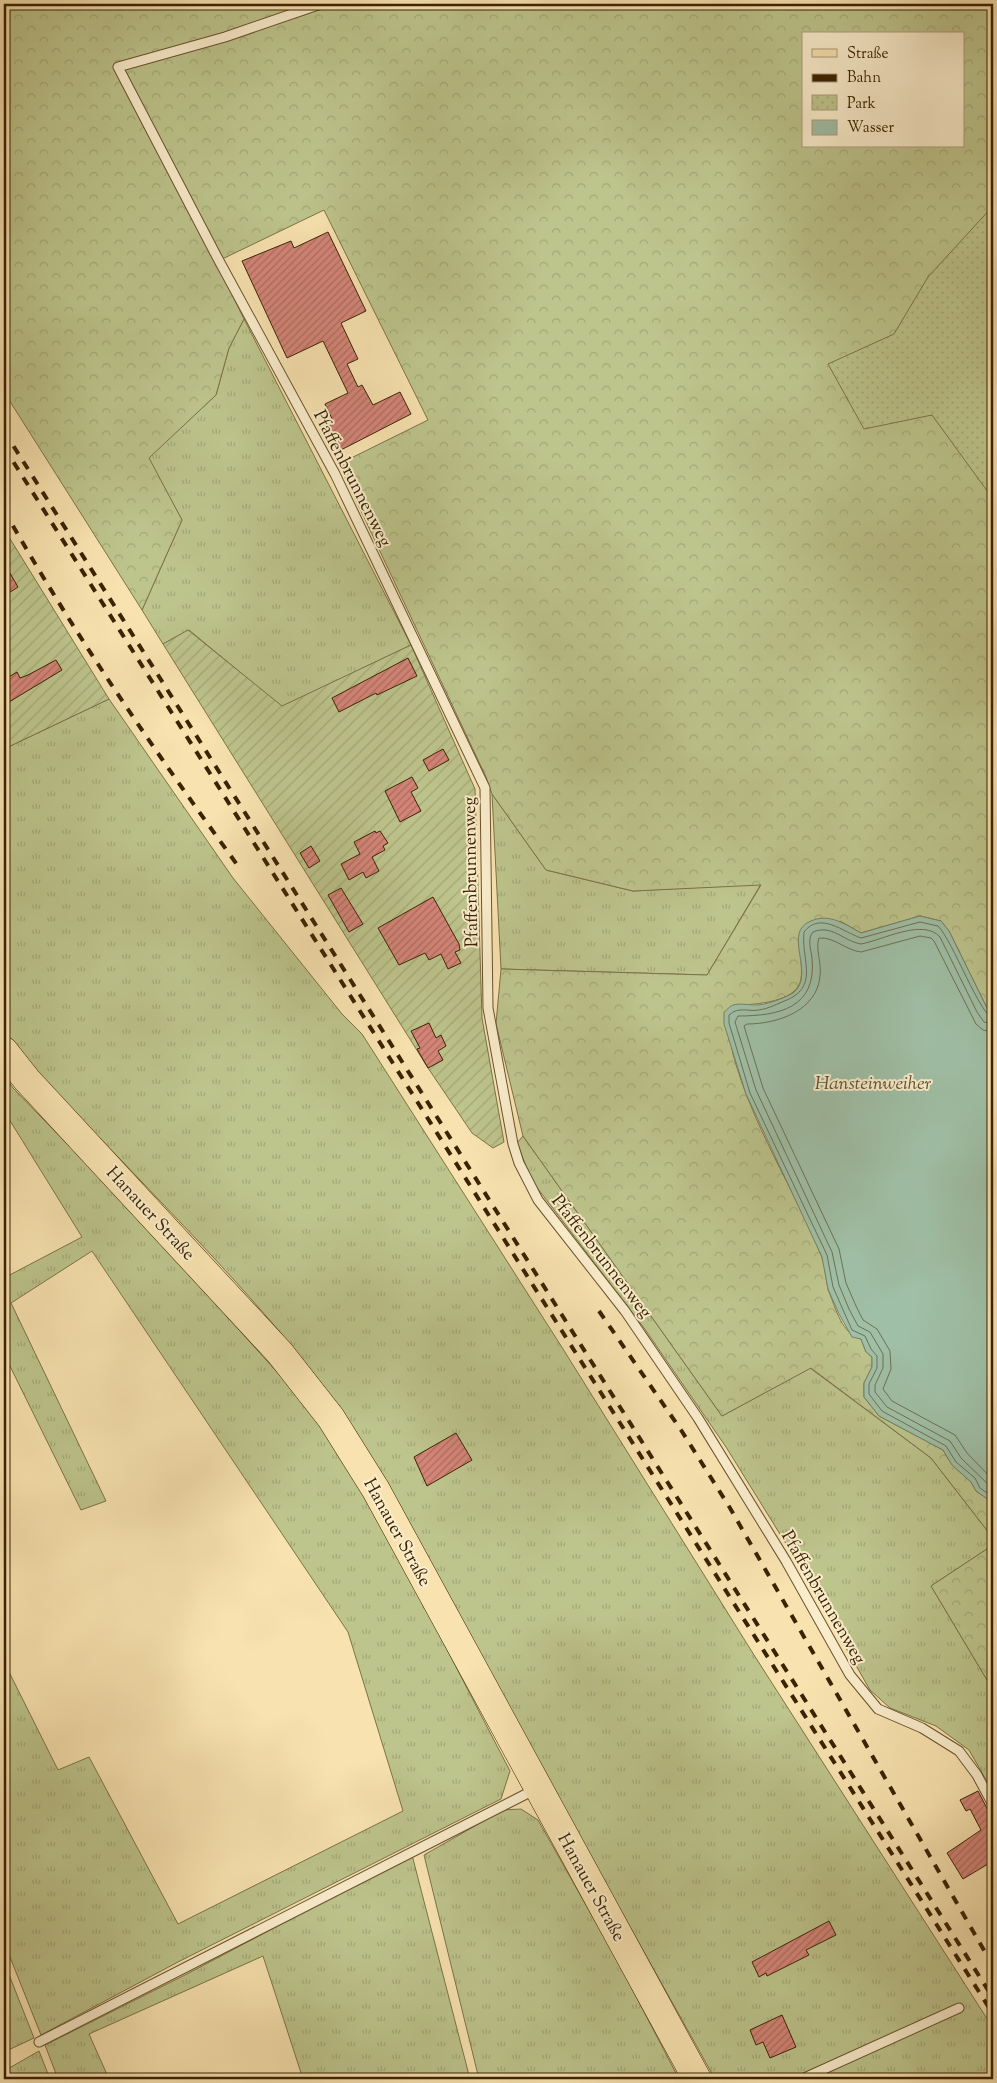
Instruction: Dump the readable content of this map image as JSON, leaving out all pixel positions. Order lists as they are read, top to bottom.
{
  "streets": {
    "main road": ["Hanauer Straße"],
    "lane": ["Pfaffenbrunnenweg"]
  },
  "water": ["Hansteinweiher"],
  "legend": [
    "Straße",
    "Bahn",
    "Park",
    "Wasser"
  ]
}
